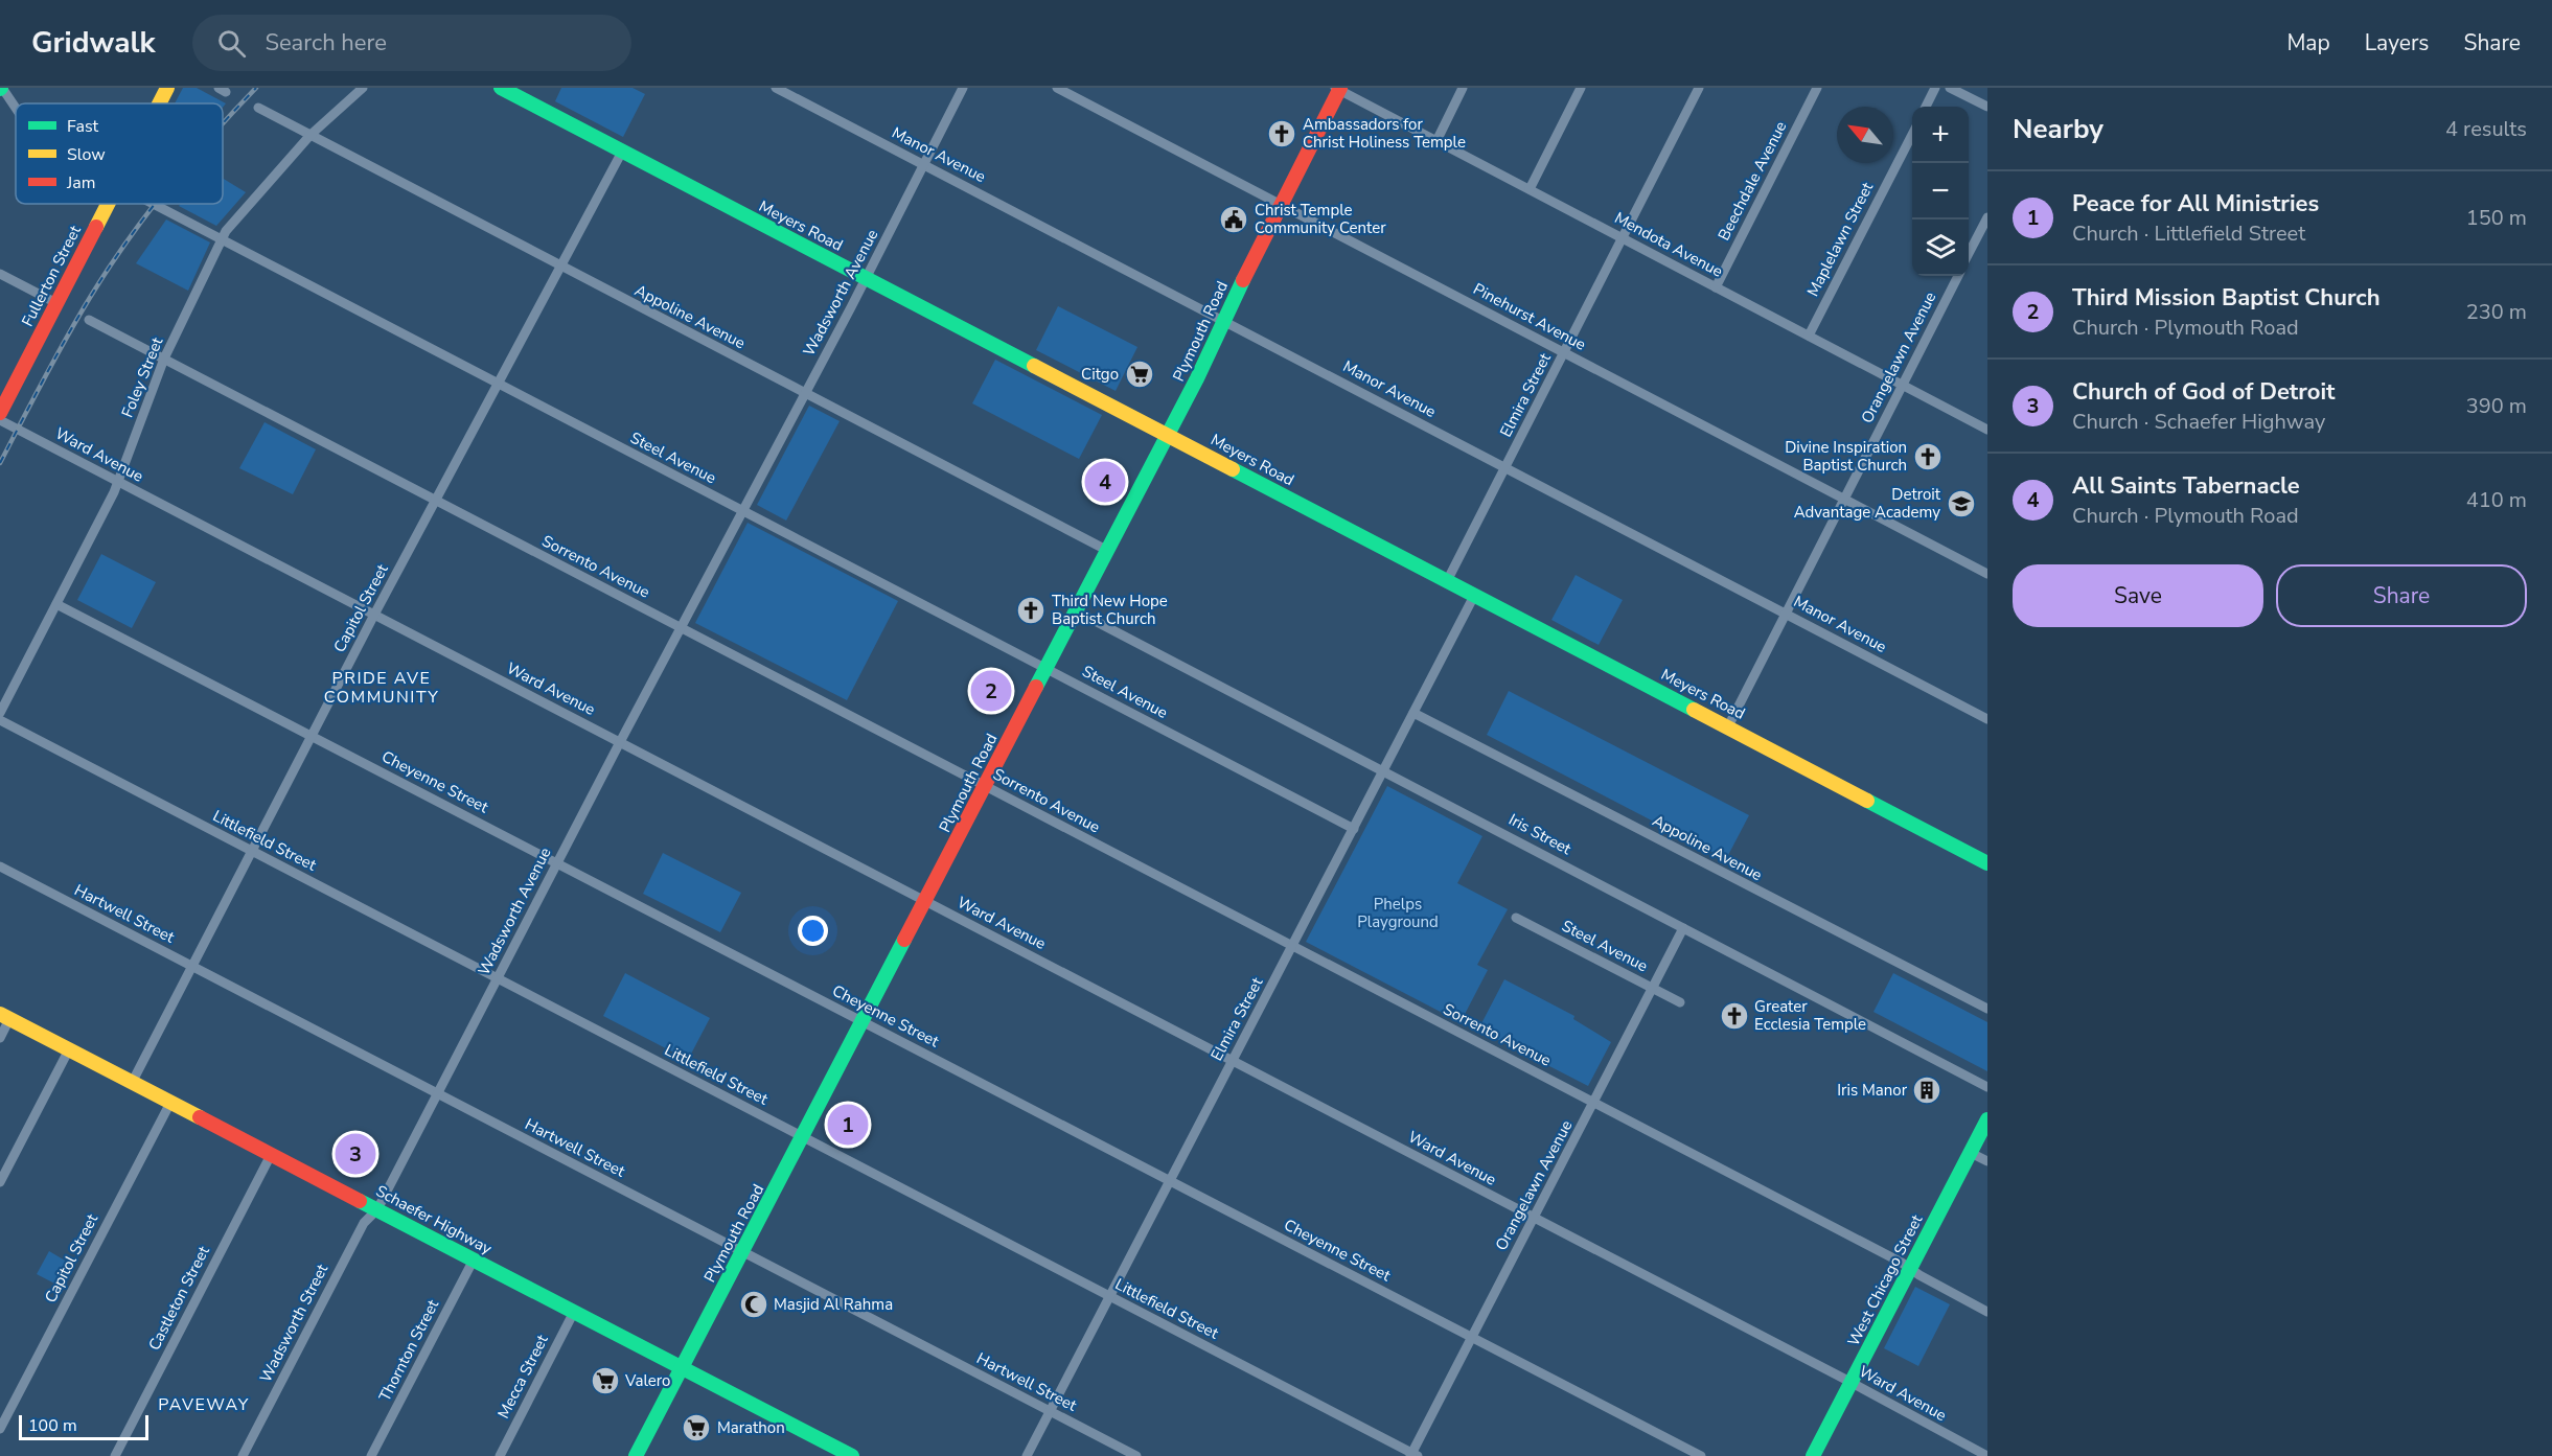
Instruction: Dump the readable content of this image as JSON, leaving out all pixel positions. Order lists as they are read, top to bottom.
{
  "streets": {
    "street": [
      "Manor Avenue",
      "Beechdale Avenue",
      "Meyers Road",
      "Maplelawn Street",
      "Mendota Avenue",
      "Fullerton Street",
      "Wadsworth Avenue",
      "Appoline Avenue",
      "Pinehurst Avenue",
      "Plymouth Road",
      "Orangelawn Avenue",
      "Foley Street",
      "Elmira Street",
      "Ward Avenue",
      "Steel Avenue",
      "Sorrento Avenue",
      "Capitol Street",
      "Cheyenne Street",
      "Iris Street",
      "Littlefield Street",
      "Hartwell Street",
      "Schaefer Highway",
      "West Chicago Street",
      "Castleton Street",
      "Wadsworth Street",
      "Thornton Street",
      "Mecca Street"
    ]
  },
  "crossings": [
    ["Manor Avenue", "Wadsworth Avenue"],
    ["Manor Avenue", "Plymouth Road"],
    ["Manor Avenue", "Orangelawn Avenue"],
    ["Manor Avenue", "Elmira Street"],
    ["Beechdale Avenue", "Mendota Avenue"],
    ["Meyers Road", "Wadsworth Avenue"],
    ["Meyers Road", "Plymouth Road"],
    ["Meyers Road", "Orangelawn Avenue"],
    ["Meyers Road", "Elmira Street"],
    ["Meyers Road", "Capitol Street"],
    ["Maplelawn Street", "Mendota Avenue"],
    ["Mendota Avenue", "Plymouth Road"],
    ["Mendota Avenue", "Orangelawn Avenue"],
    ["Mendota Avenue", "Elmira Street"],
    ["Wadsworth Avenue", "Appoline Avenue"],
    ["Wadsworth Avenue", "Ward Avenue"],
    ["Wadsworth Avenue", "Steel Avenue"],
    ["Wadsworth Avenue", "Sorrento Avenue"],
    ["Wadsworth Avenue", "Cheyenne Street"],
    ["Wadsworth Avenue", "Littlefield Street"],
    ["Wadsworth Avenue", "Hartwell Street"],
    ["Wadsworth Avenue", "Schaefer Highway"],
    ["Wadsworth Avenue", "Wadsworth Street"],
    ["Appoline Avenue", "Plymouth Road"],
    ["Appoline Avenue", "Foley Street"],
    ["Appoline Avenue", "Elmira Street"],
    ["Appoline Avenue", "Capitol Street"],
    ["Pinehurst Avenue", "Plymouth Road"],
    ["Pinehurst Avenue", "Orangelawn Avenue"],
    ["Pinehurst Avenue", "Elmira Street"],
    ["Plymouth Road", "Ward Avenue"],
    ["Plymouth Road", "Steel Avenue"],
    ["Plymouth Road", "Sorrento Avenue"],
    ["Plymouth Road", "Cheyenne Street"],
    ["Plymouth Road", "Iris Street"],
    ["Plymouth Road", "Littlefield Street"],
    ["Plymouth Road", "Hartwell Street"],
    ["Plymouth Road", "Schaefer Highway"],
    ["Orangelawn Avenue", "Ward Avenue"],
    ["Orangelawn Avenue", "Steel Avenue"],
    ["Orangelawn Avenue", "Sorrento Avenue"],
    ["Orangelawn Avenue", "Cheyenne Street"],
    ["Orangelawn Avenue", "Iris Street"],
    ["Orangelawn Avenue", "Littlefield Street"],
    ["Foley Street", "Ward Avenue"],
    ["Foley Street", "Steel Avenue"],
    ["Foley Street", "Sorrento Avenue"],
    ["Foley Street", "Cheyenne Street"],
    ["Elmira Street", "Ward Avenue"],
    ["Elmira Street", "Steel Avenue"],
    ["Elmira Street", "Sorrento Avenue"],
    ["Elmira Street", "Cheyenne Street"],
    ["Elmira Street", "Iris Street"],
    ["Elmira Street", "Littlefield Street"],
    ["Elmira Street", "Hartwell Street"],
    ["Ward Avenue", "Capitol Street"],
    ["Ward Avenue", "West Chicago Street"],
    ["Steel Avenue", "Capitol Street"],
    ["Sorrento Avenue", "Capitol Street"],
    ["Sorrento Avenue", "West Chicago Street"],
    ["Capitol Street", "Cheyenne Street"],
    ["Capitol Street", "Littlefield Street"],
    ["Capitol Street", "Hartwell Street"],
    ["Capitol Street", "Schaefer Highway"],
    ["Schaefer Highway", "Castleton Street"],
    ["Schaefer Highway", "Wadsworth Street"],
    ["Schaefer Highway", "Thornton Street"],
    ["Schaefer Highway", "Mecca Street"]
  ],
  "districts": ["PRIDE AVE COMMUNITY", "PAVEWAY"],
  "parks": ["Phelps Playground"],
  "places": {
    "church": [
      "Ambassadors for Christ Holiness Temple",
      "Divine Inspiration Baptist Church",
      "Third New Hope Baptist Church",
      "Greater Ecclesia Temple"
    ],
    "public building": ["Christ Temple Community Center"],
    "supermarket": ["Citgo", "Valero", "Marathon"],
    "school or university": ["Detroit Advantage Academy"],
    "building": ["Iris Manor"],
    "mosque": ["Masjid Al Rahma"]
  },
  "legend": ["Fast", "Slow", "Jam"],
  "scale_bar": "100 m",
  "north": "top left",
  "page": {
    "header": "Gridwalk",
    "search": "Search here",
    "nav": ["Map", "Layers", "Share"],
    "heading": ["Nearby", "4 results"],
    "map_buttons": ["+", "−"],
    "list": [
      {
        "mark": "1",
        "name": "Peace for All Ministries",
        "note": "Church · Littlefield Street",
        "value": "150 m"
      },
      {
        "mark": "2",
        "name": "Third Mission Baptist Church",
        "note": "Church · Plymouth Road",
        "value": "230 m"
      },
      {
        "mark": "3",
        "name": "Church of God of Detroit",
        "note": "Church · Schaefer Highway",
        "value": "390 m"
      },
      {
        "mark": "4",
        "name": "All Saints Tabernacle",
        "note": "Church · Plymouth Road",
        "value": "410 m"
      }
    ],
    "pins": [
      "4",
      "2",
      "1",
      "3"
    ],
    "buttons": ["Save", "Share"],
    "scale": "100 m"
  }
}
